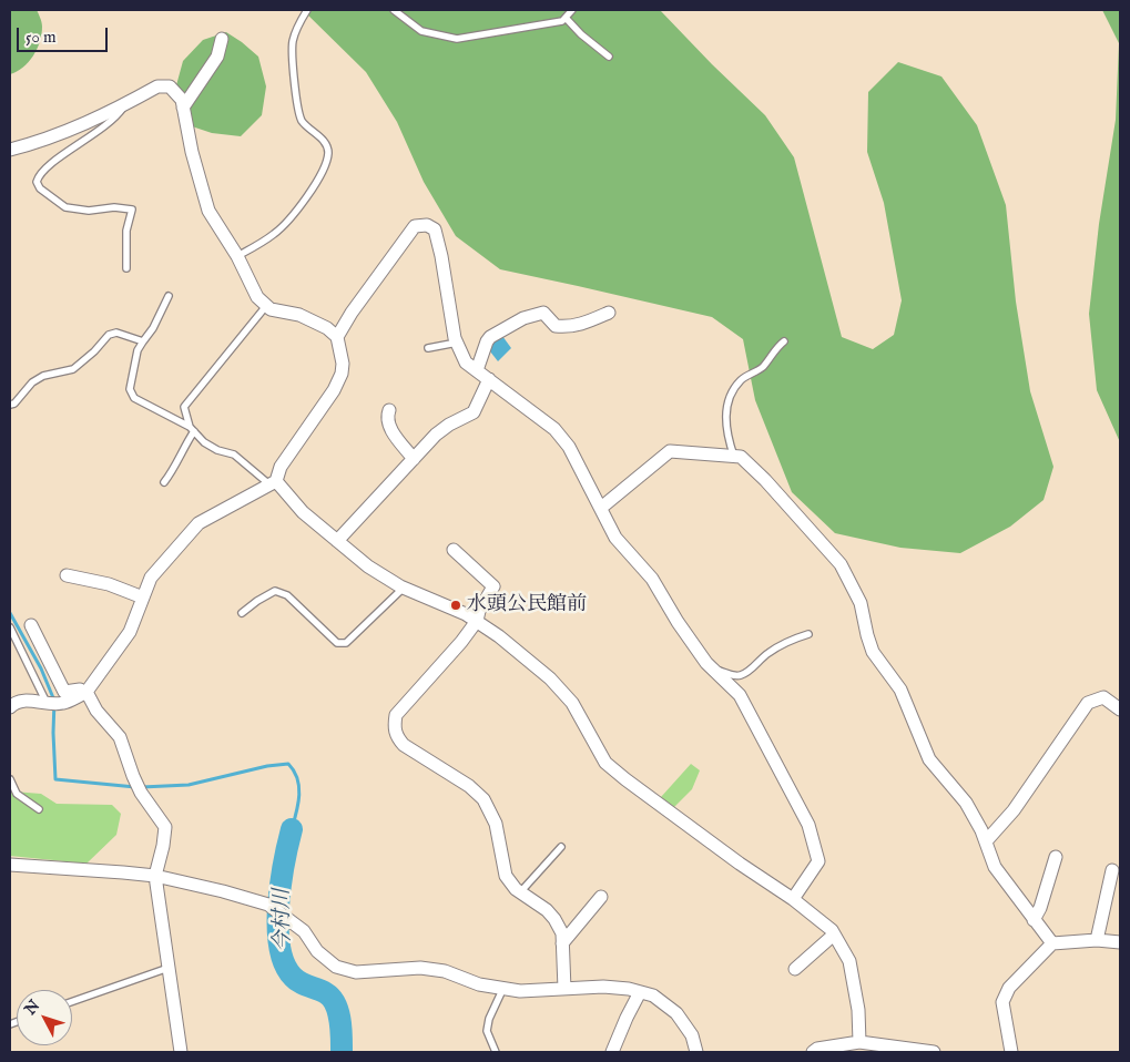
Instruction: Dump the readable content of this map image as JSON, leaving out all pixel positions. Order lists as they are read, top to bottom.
{
  "water": ["今村川"],
  "places": ["水頭公民館前"],
  "scale_bar": "50 m",
  "north": "top left"
}
